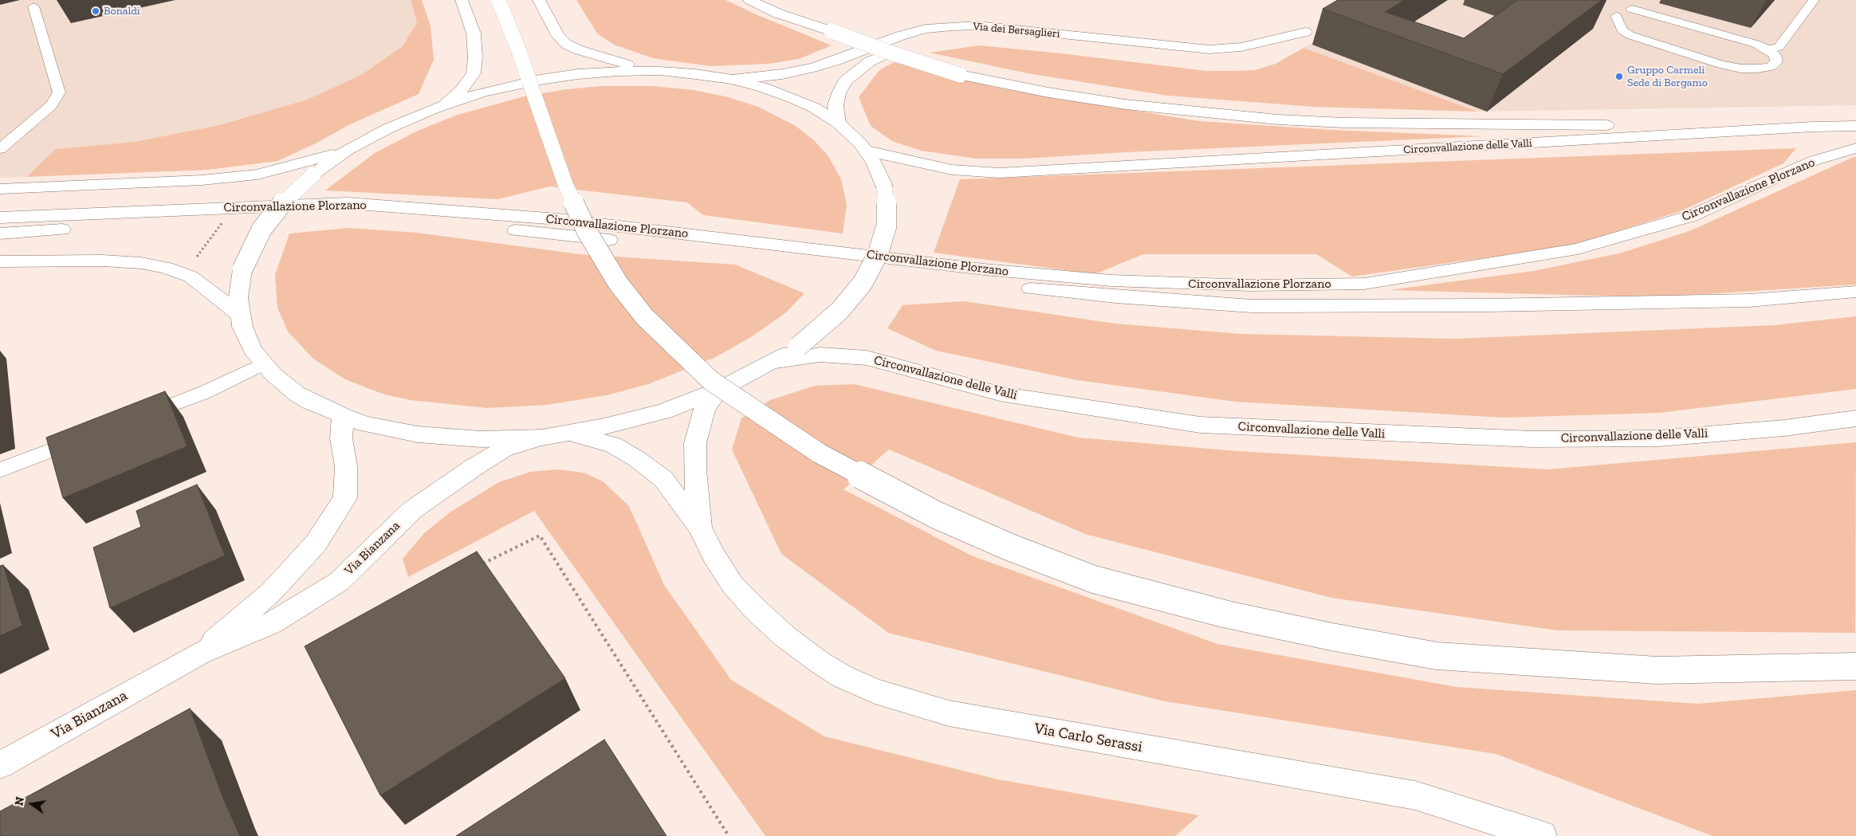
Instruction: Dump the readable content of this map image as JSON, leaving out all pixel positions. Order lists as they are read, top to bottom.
{
  "streets": {
    "main road": [
      "Via dei Bersaglieri",
      "Circonvallazione delle Valli",
      "Circonvallazione Plorzano",
      "Via Bianzana",
      "Via Carlo Serassi"
    ]
  },
  "places": ["Bonaldi", "Gruppo Carmeli Sede di Bergamo"],
  "north": "left"
}
